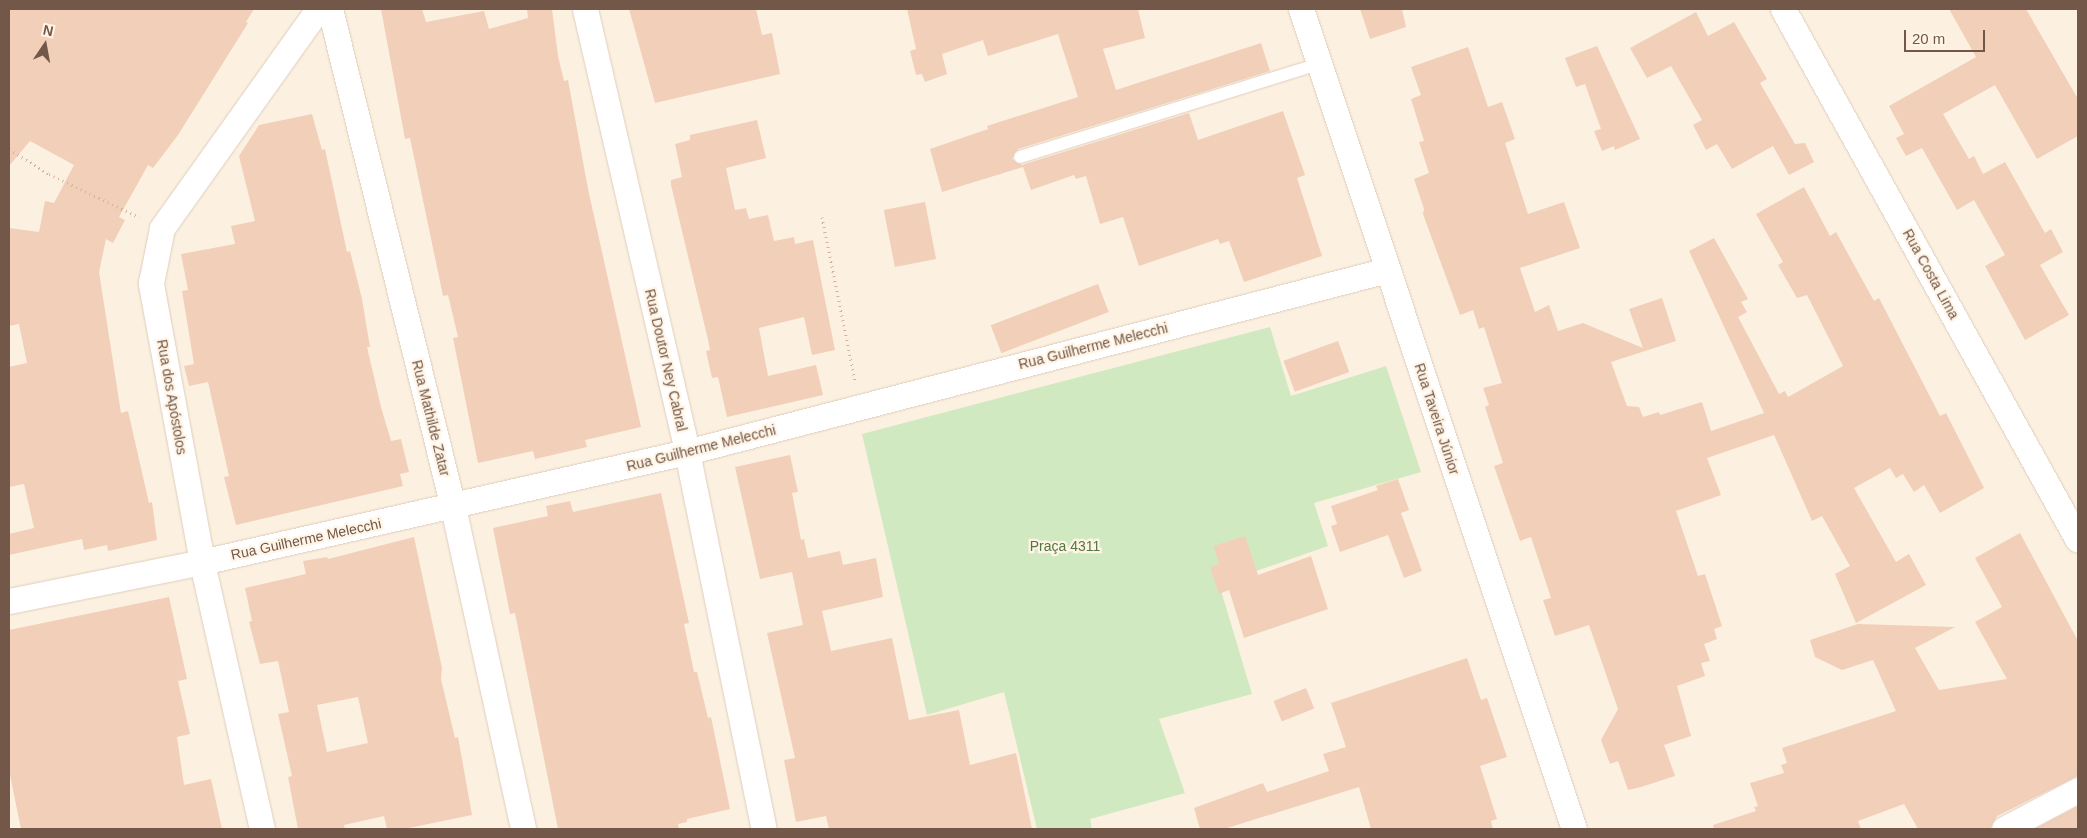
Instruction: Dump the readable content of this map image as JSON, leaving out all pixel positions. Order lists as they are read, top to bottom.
{
  "streets": {
    "street": [
      "Rua Costa Lima",
      "Rua Guilherme Melecchi",
      "Rua Doutor Ney Cabral",
      "Rua dos Apóstolos",
      "Rua Mathilde Zatar",
      "Rua Taveira Júnior"
    ]
  },
  "crossings": [
    ["Rua Guilherme Melecchi", "Rua Doutor Ney Cabral"],
    ["Rua Guilherme Melecchi", "Rua dos Apóstolos"],
    ["Rua Guilherme Melecchi", "Rua Mathilde Zatar"],
    ["Rua Guilherme Melecchi", "Rua Taveira Júnior"]
  ],
  "parks": ["Praça 4311"],
  "scale_bar": "20 m",
  "north": "top"
}
